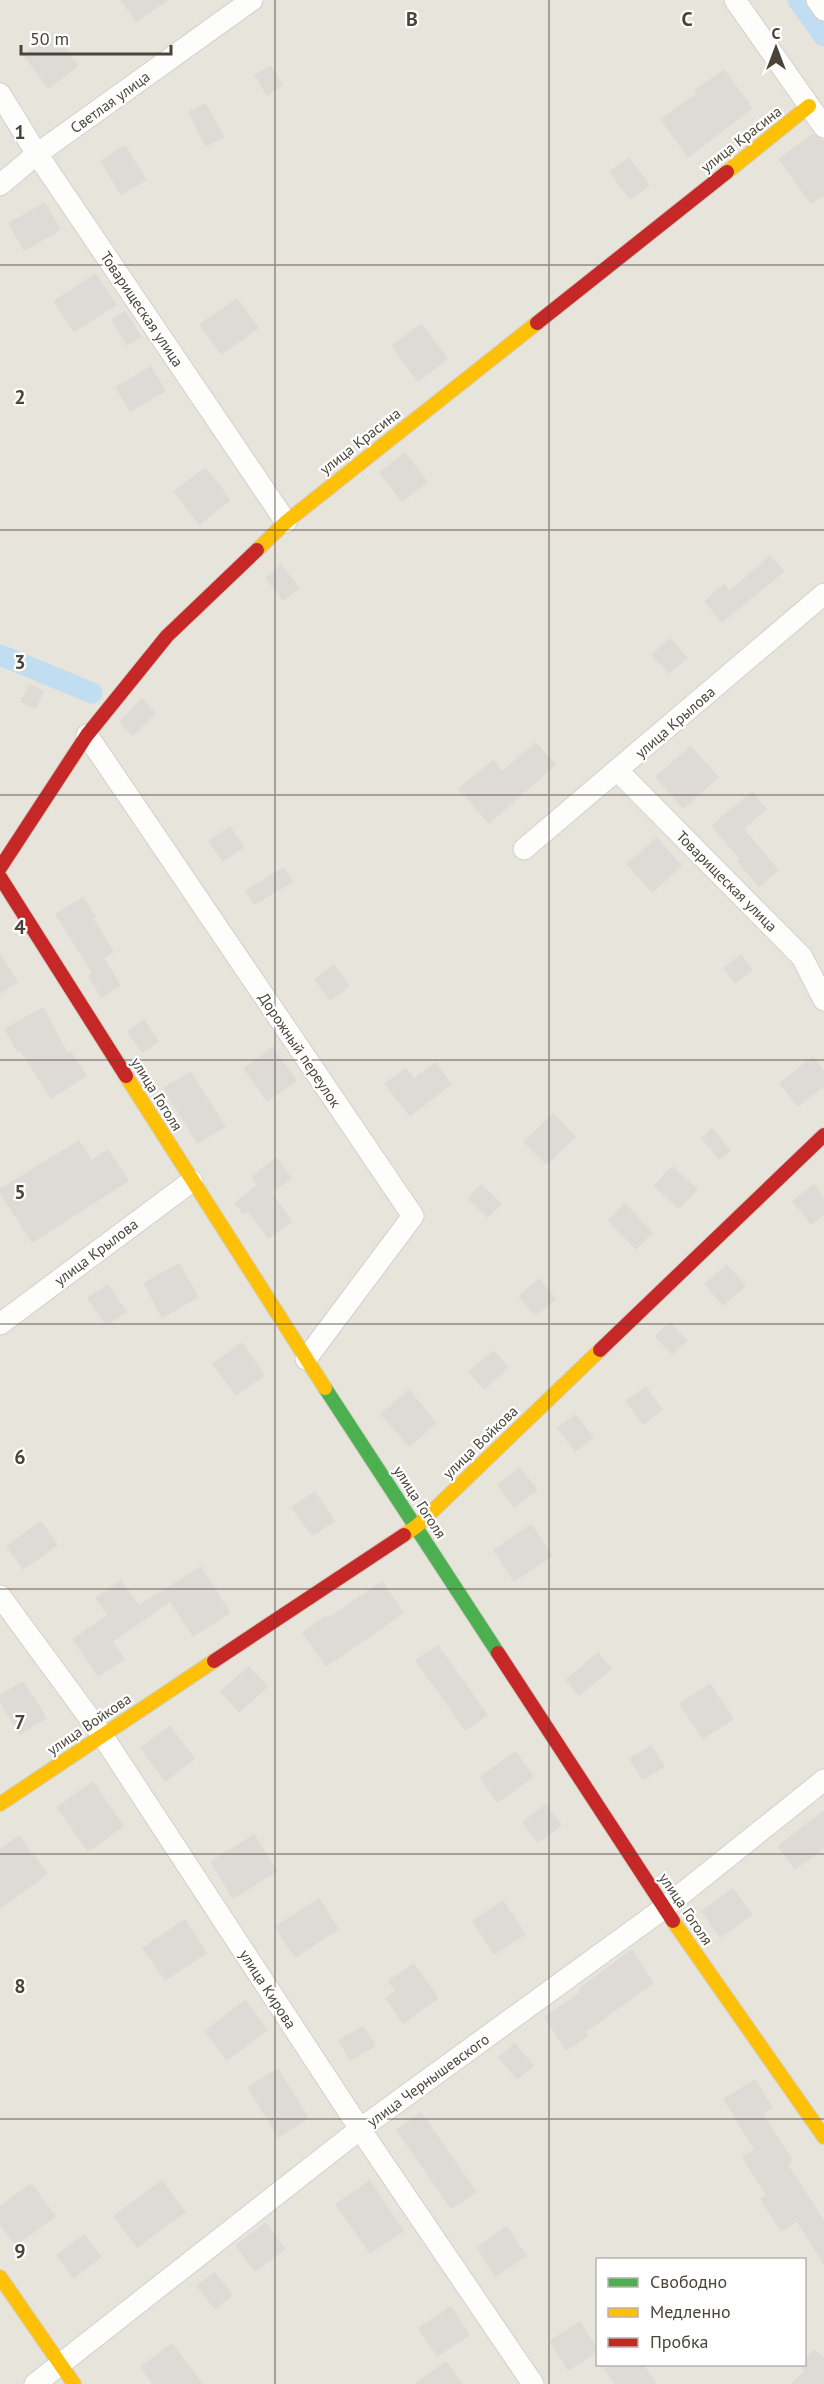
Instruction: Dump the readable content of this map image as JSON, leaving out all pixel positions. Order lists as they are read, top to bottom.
{
  "streets": {
    "street": [
      "Светлая улица",
      "улица Красина",
      "Товарищеская улица",
      "улица Крылова",
      "Дорожный переулок",
      "улица Гоголя",
      "улица Войкова",
      "улица Кирова",
      "улица Чернышевского"
    ]
  },
  "crossings": [
    ["Светлая улица", "Товарищеская улица"],
    ["улица Красина", "Товарищеская улица"],
    ["улица Красина", "Дорожный переулок"],
    ["Товарищеская улица", "улица Крылова"],
    ["улица Крылова", "улица Гоголя"],
    ["Дорожный переулок", "улица Гоголя"],
    ["улица Гоголя", "улица Войкова"],
    ["улица Гоголя", "улица Чернышевского"],
    ["улица Войкова", "улица Кирова"],
    ["улица Кирова", "улица Чернышевского"]
  ],
  "legend": ["Свободно", "Медленно", "Пробка"],
  "scale_bar": "50 m",
  "north": "top",
  "grid": {
    "columns": ["B", "C"],
    "rows": [
      "1",
      "2",
      "3",
      "4",
      "5",
      "6",
      "7",
      "8",
      "9"
    ]
  }
}
